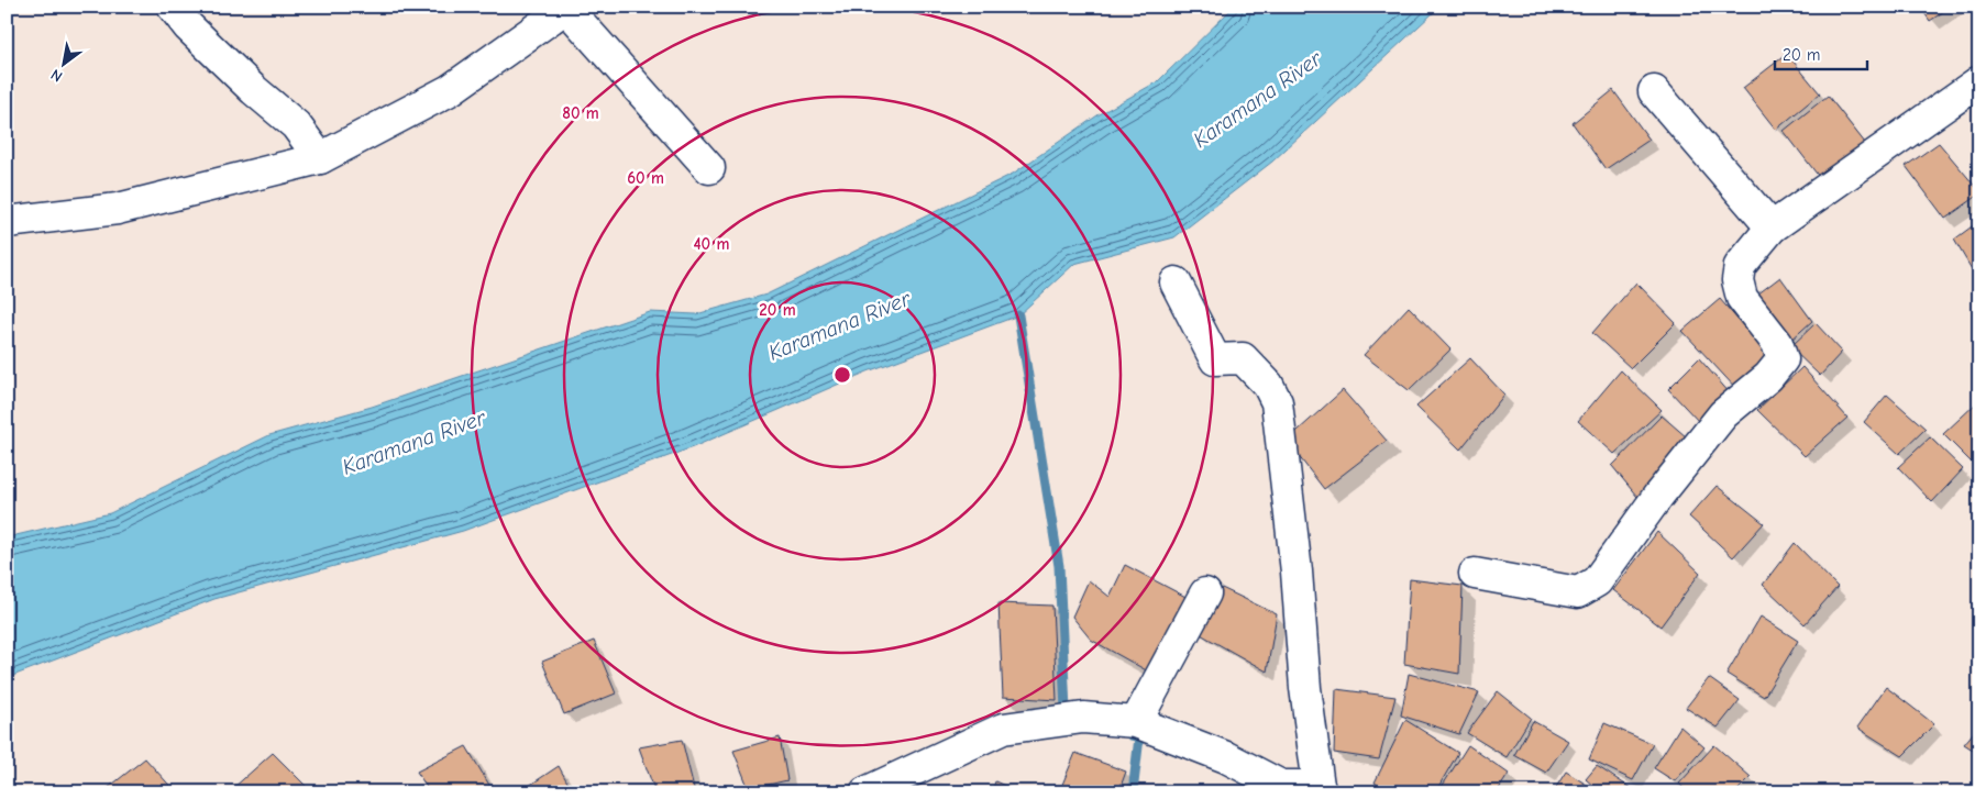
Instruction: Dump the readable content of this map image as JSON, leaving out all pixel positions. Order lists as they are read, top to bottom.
{
  "water": ["Karamana River"],
  "scale_bar": "20 m",
  "north": "bottom left",
  "rings": [
    "80 m",
    "60 m",
    "40 m",
    "20 m"
  ]
}
